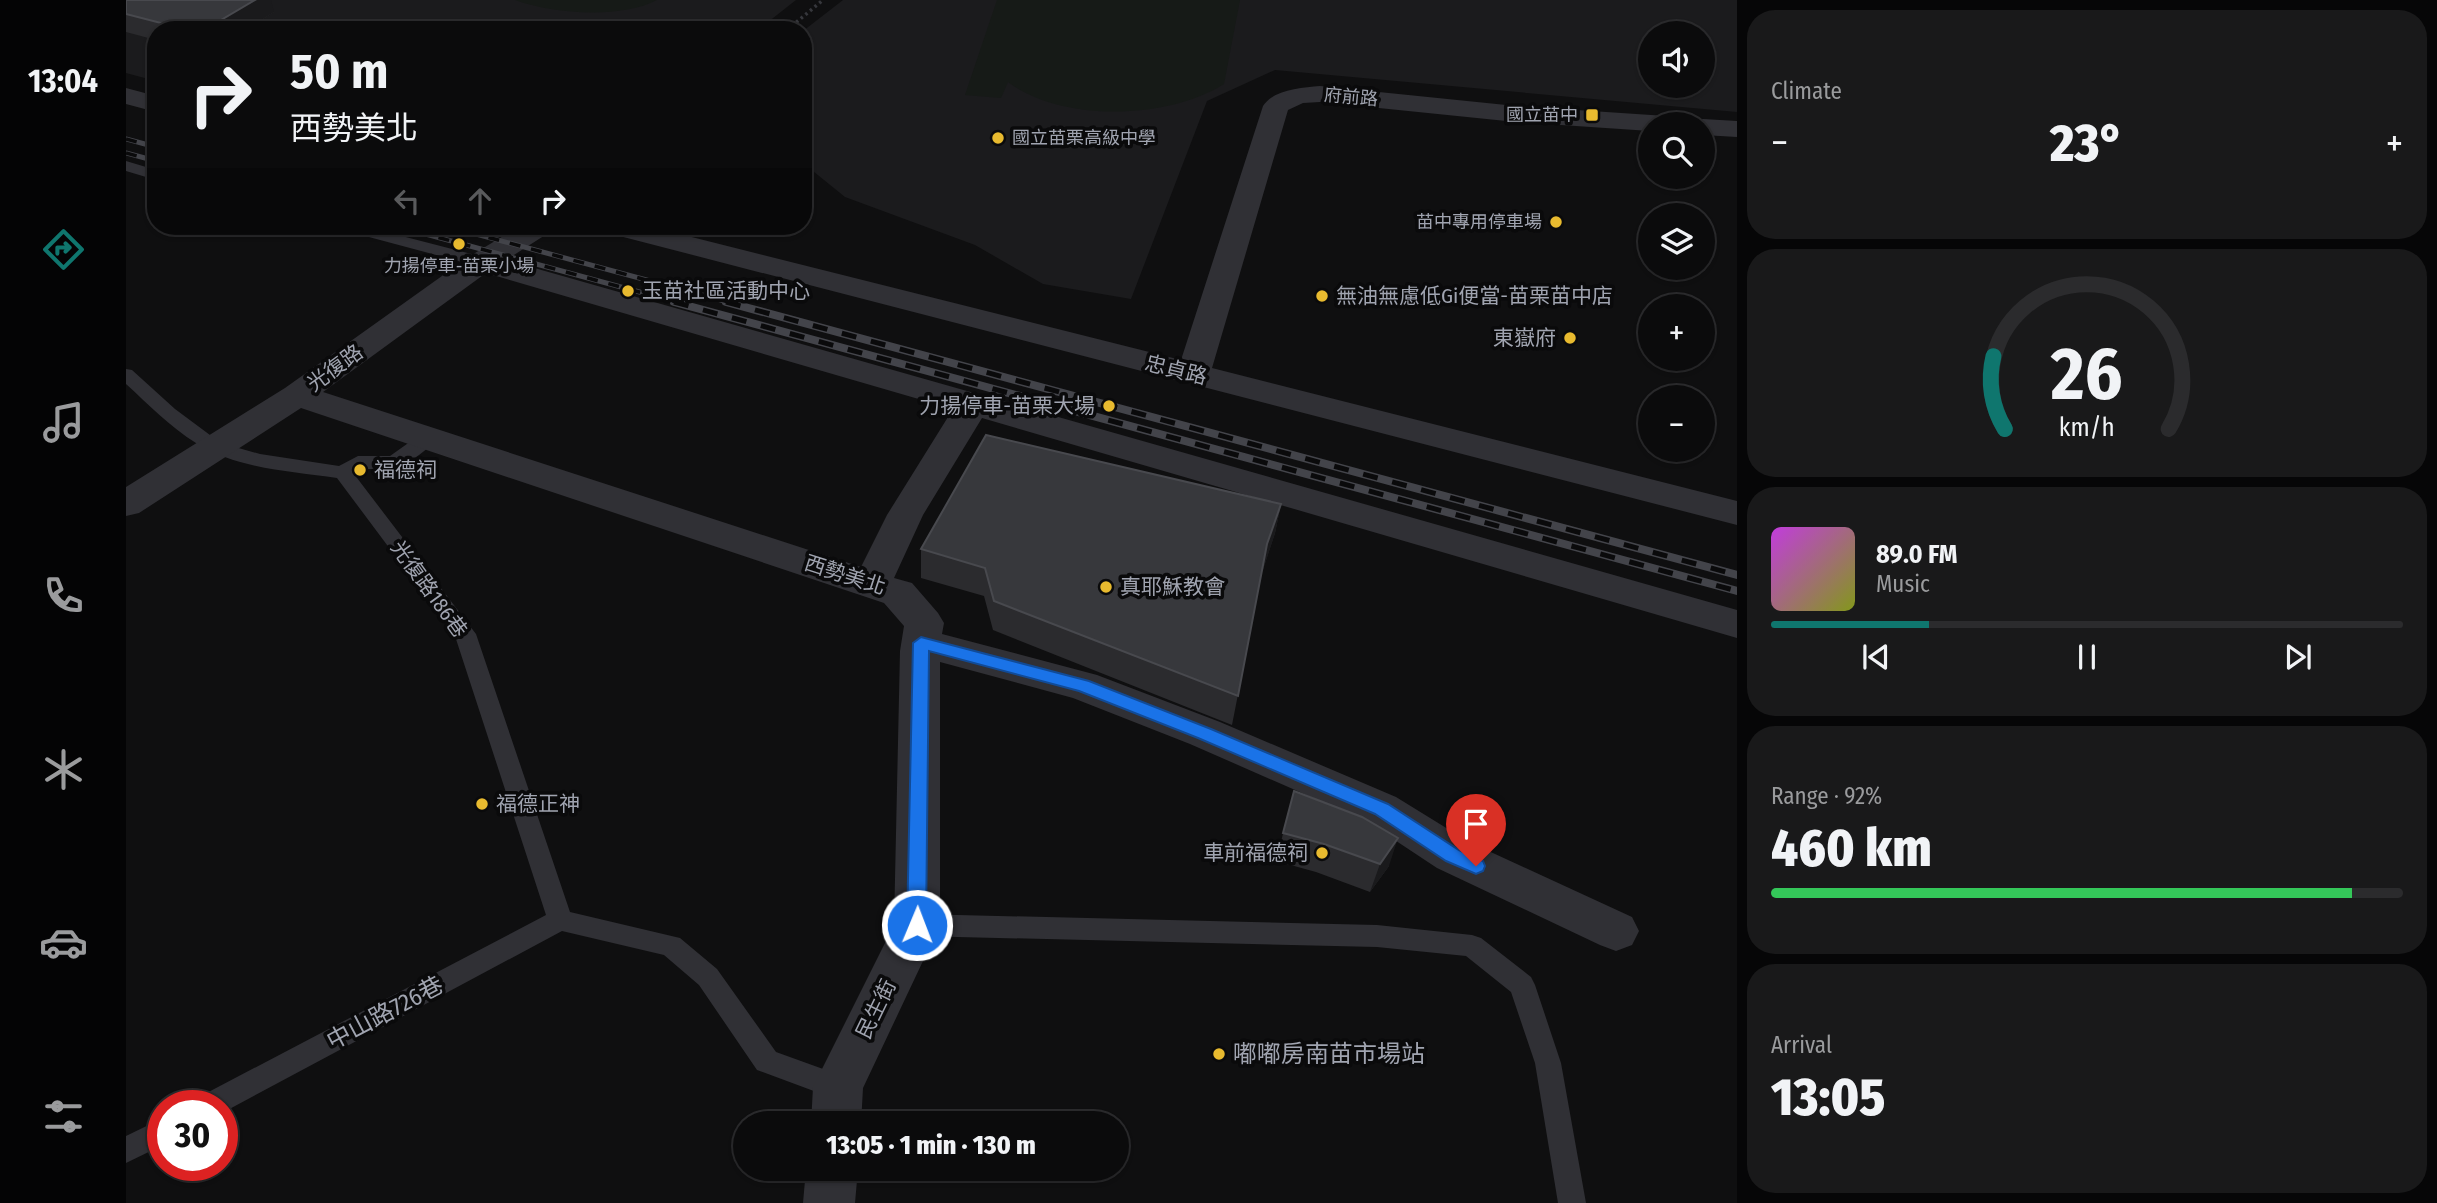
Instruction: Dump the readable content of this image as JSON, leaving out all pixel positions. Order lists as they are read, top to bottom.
{
  "streets": {
    "street": [
      "府前路",
      "光復路",
      "忠貞路",
      "西勢美北",
      "民生街"
    ],
    "lane": ["光復路186巷", "中山路726巷"]
  },
  "crossings": [
    ["府前路", "忠貞路"],
    ["光復路", "西勢美北"],
    ["西勢美北", "民生街"],
    ["光復路186巷", "中山路726巷"]
  ],
  "places": {
    "transit": ["國立苗中"],
    "other": [
      "國立苗栗高級中學",
      "苗中專用停車場",
      "力揚停車-苗栗小場",
      "玉苗社區活動中心",
      "無油無慮低Gi便當-苗栗苗中店",
      "東嶽府",
      "力揚停車-苗栗大場",
      "福德祠",
      "真耶穌教會",
      "福德正神",
      "車前福德祠",
      "嘟嘟房南苗市場站"
    ]
  },
  "page": {
    "tabs": "13:04",
    "tile": [
      "Climate",
      ["Range · 92%", "460 km"],
      ["Arrival", "13:05"]
    ],
    "map_buttons": ["+", "−"],
    "turn": ["50 m", "西勢美北"],
    "heat": ["−", "23°", "+"],
    "song": ["89.0 FM", "Music"],
    "limit": "30",
    "trip": "13:05 · 1 min · 130 m",
    "gauge": ["26", "km/h"]
  }
}
